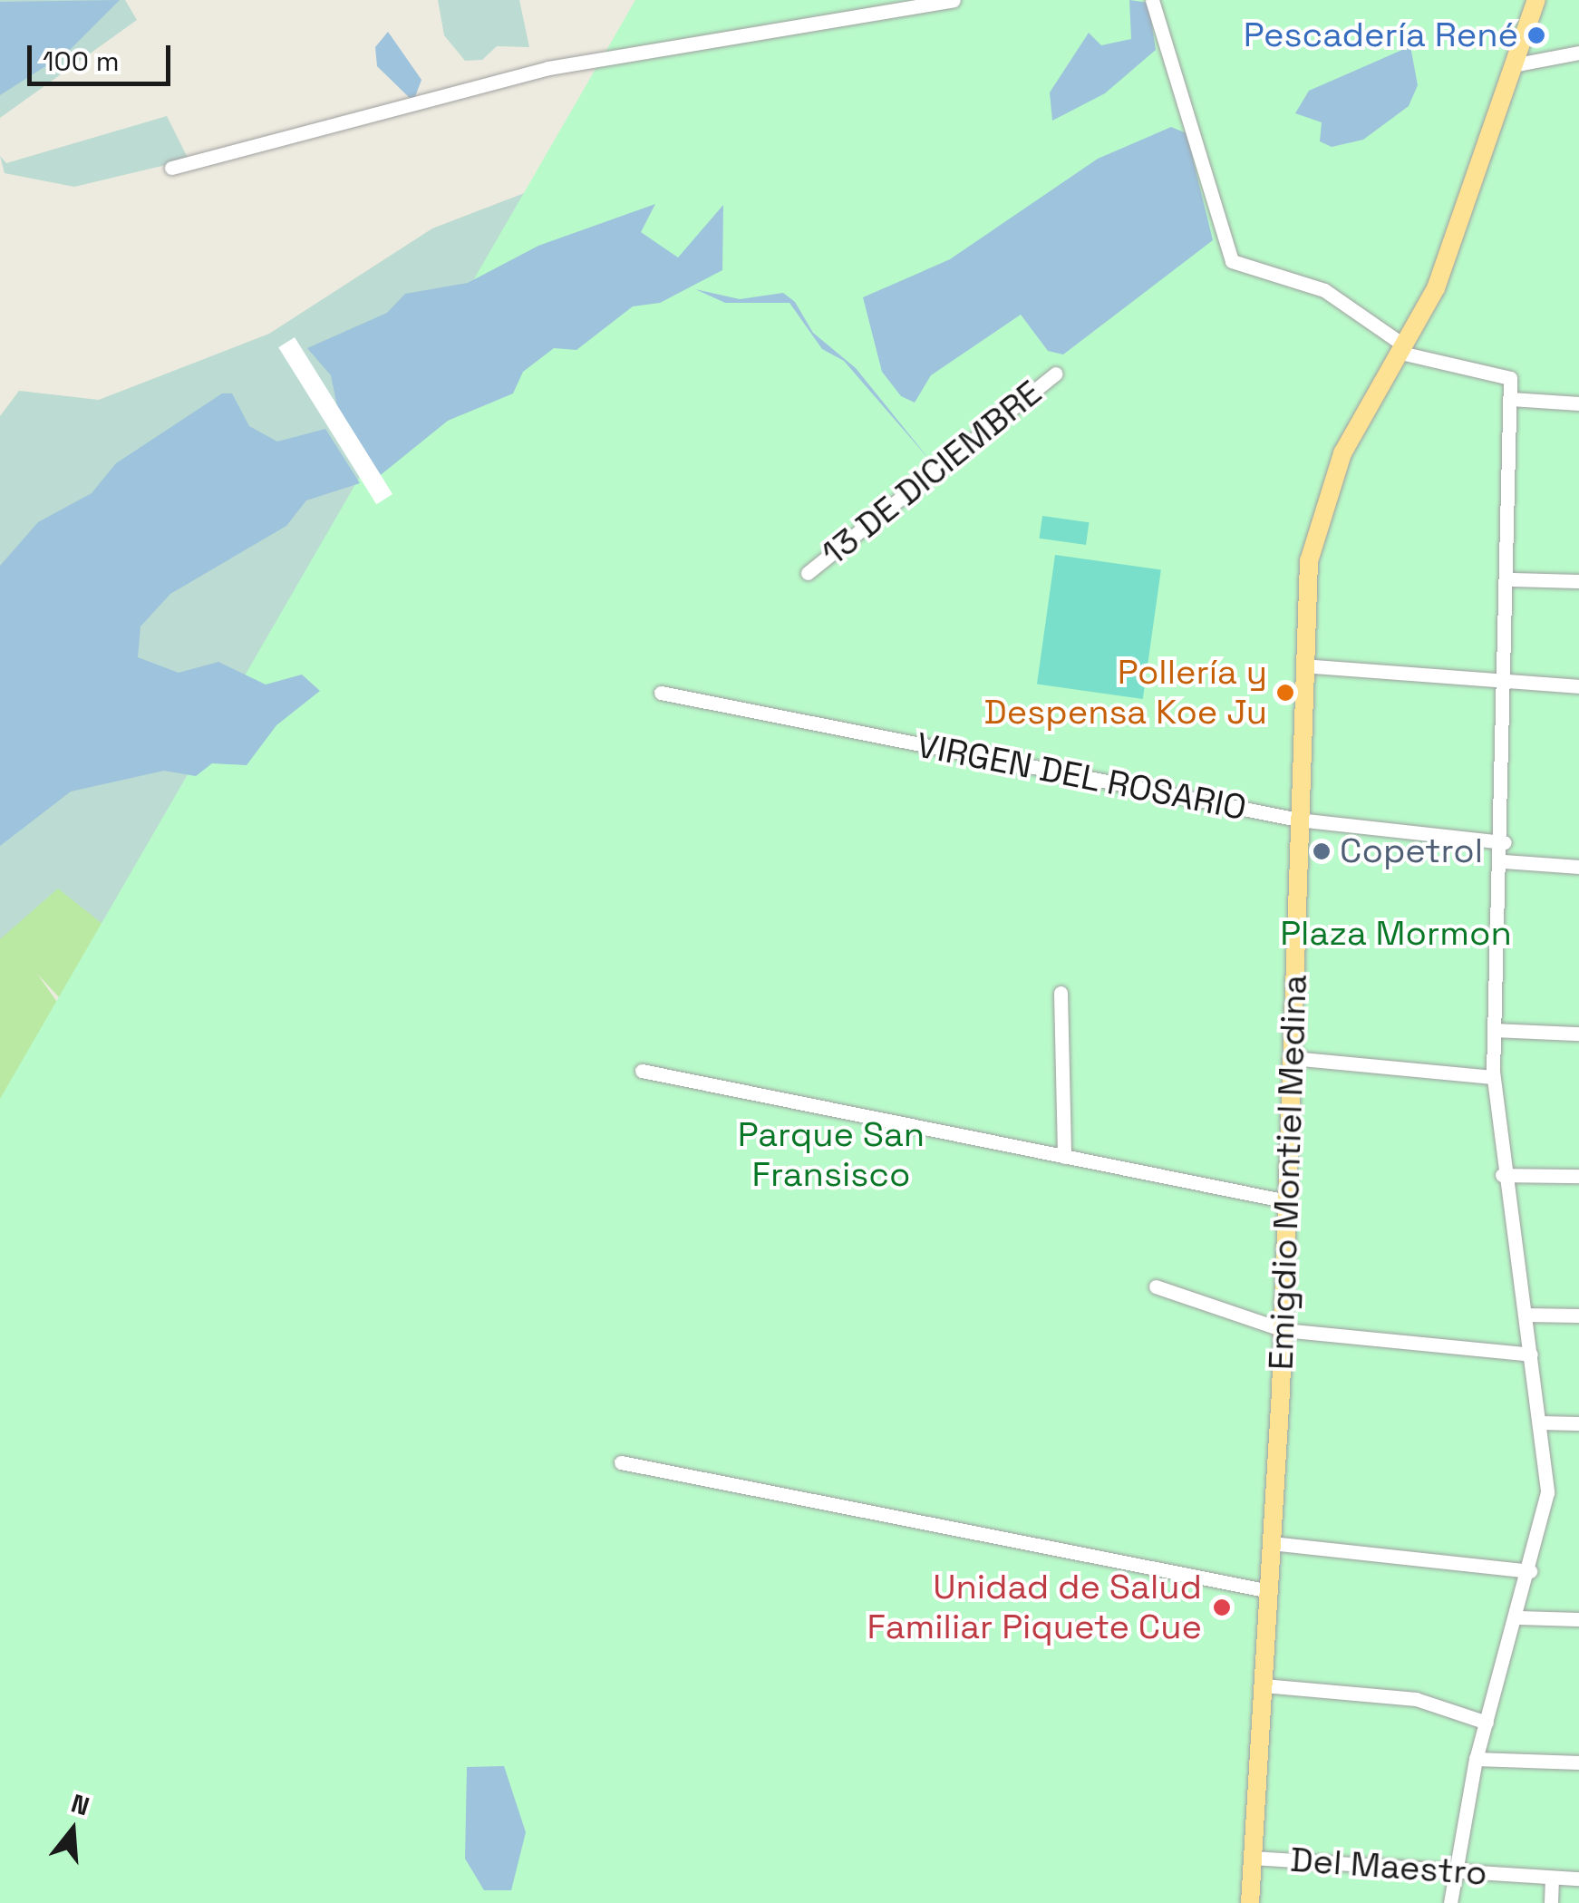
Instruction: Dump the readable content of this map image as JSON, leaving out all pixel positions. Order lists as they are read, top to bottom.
{
  "streets": {
    "main road": ["Emigdio Montiel Medina"],
    "street": ["13 DE DICIEMBRE", "VIRGEN DEL ROSARIO", "Del Maestro"]
  },
  "crossings": [
    ["VIRGEN DEL ROSARIO", "Emigdio Montiel Medina"],
    ["Emigdio Montiel Medina", "Del Maestro"]
  ],
  "parks": ["Plaza Mormon", "Parque San Fransisco"],
  "places": [
    "Pescadería René",
    "Pollería y Despensa Koe Ju",
    "Copetrol",
    "Unidad de Salud Familiar Piquete Cue"
  ],
  "scale_bar": "100 m",
  "north": "top"
}
